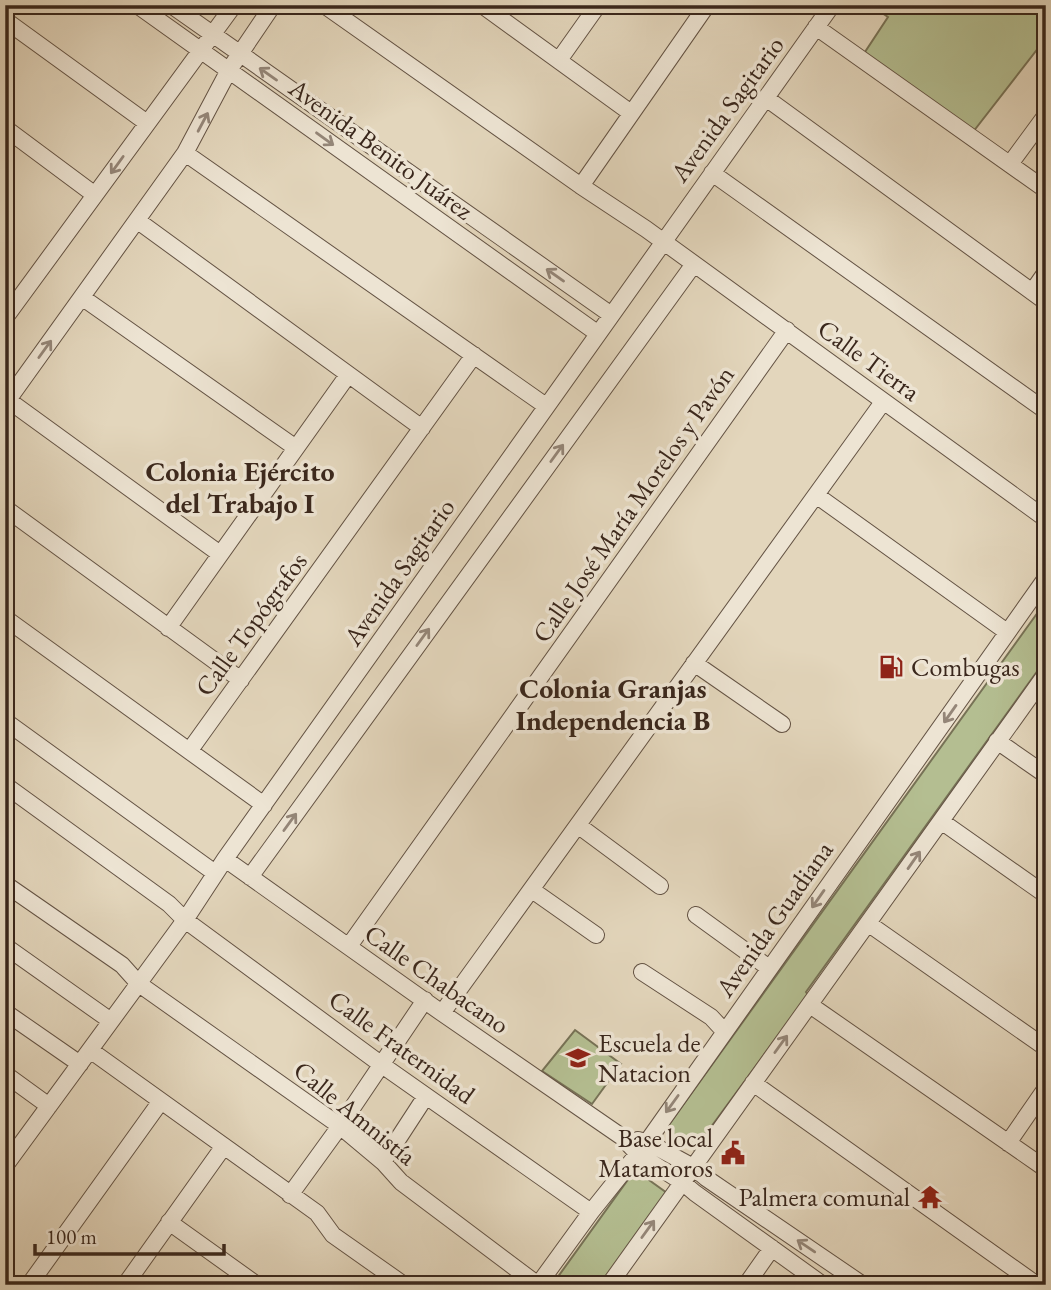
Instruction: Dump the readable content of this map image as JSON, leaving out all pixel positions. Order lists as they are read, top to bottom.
{
  "streets": {
    "street": [
      "Avenida Sagitario",
      "Avenida Benito Juárez",
      "Calle Tierra",
      "Calle José María Morelos y Pavón",
      "Calle Topógrafos",
      "Avenida Guadiana",
      "Calle Chabacano",
      "Calle Fraternidad",
      "Calle Amnistía"
    ]
  },
  "crossings": [
    ["Avenida Sagitario", "Avenida Benito Juárez"],
    ["Avenida Sagitario", "Calle Tierra"],
    ["Avenida Sagitario", "Calle Chabacano"],
    ["Avenida Sagitario", "Calle Fraternidad"],
    ["Avenida Sagitario", "Calle Amnistía"],
    ["Calle Tierra", "Calle José María Morelos y Pavón"],
    ["Calle José María Morelos y Pavón", "Calle Chabacano"],
    ["Avenida Guadiana", "Calle Chabacano"],
    ["Avenida Guadiana", "Calle Fraternidad"],
    ["Avenida Guadiana", "Calle Amnistía"]
  ],
  "districts": ["Colonia Ejército del Trabajo I", "Colonia Granjas Independencia B"],
  "places": {
    "fuel station": ["Combugas"],
    "school or university": ["Escuela de Natacion"],
    "public building": ["Base local Matamoros"],
    "temple": ["Palmera comunal"]
  },
  "scale_bar": "100 m"
}
